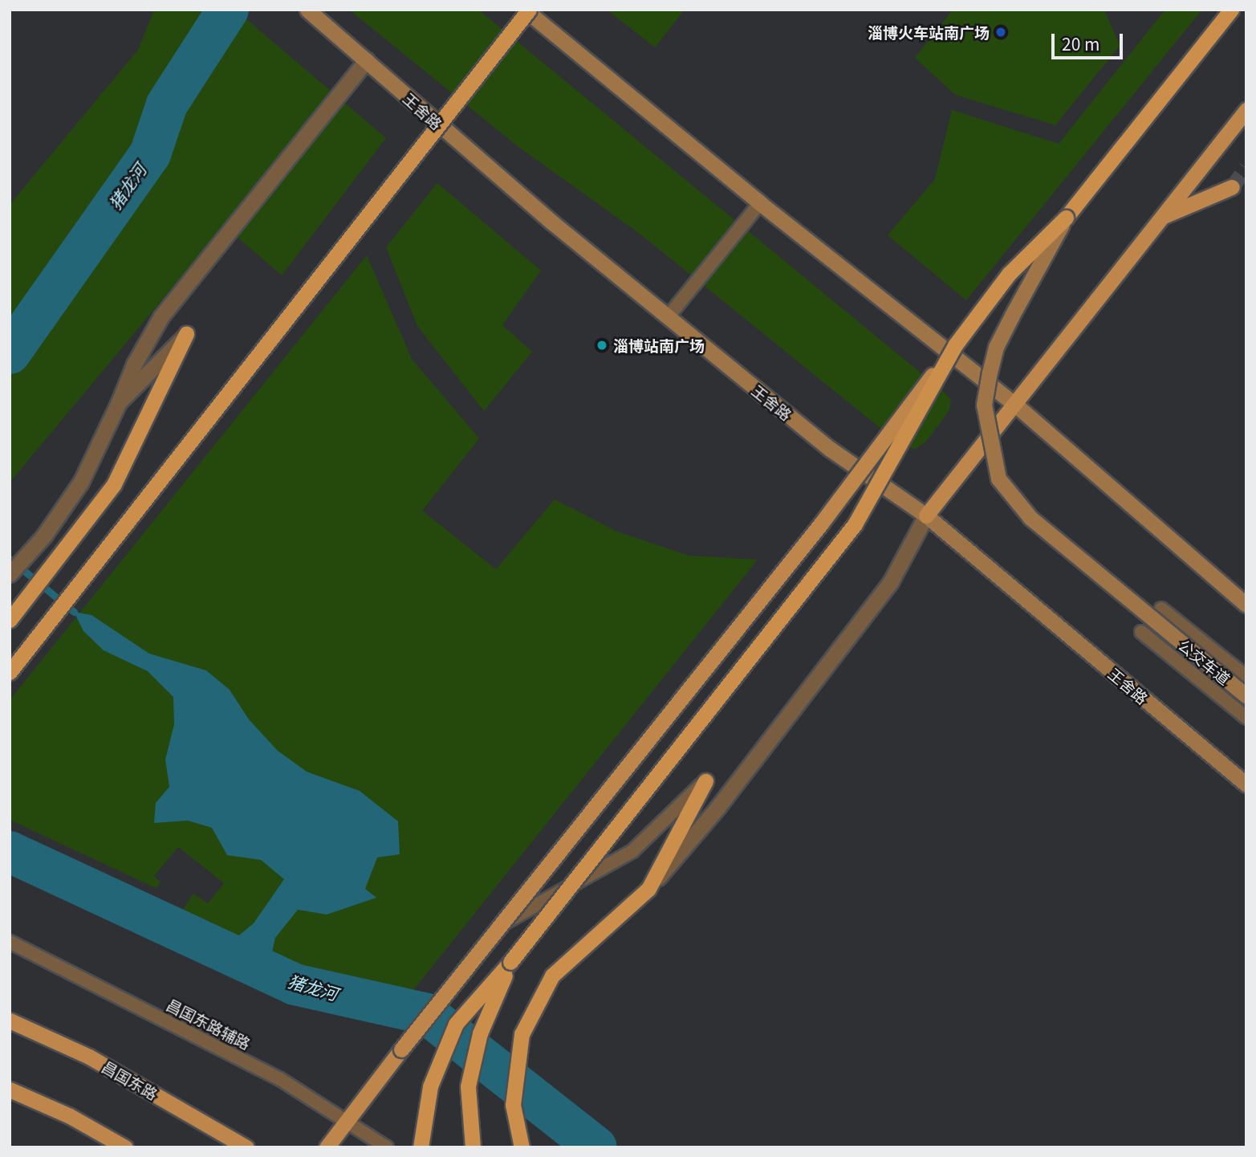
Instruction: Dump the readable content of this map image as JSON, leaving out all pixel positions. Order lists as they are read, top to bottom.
{
  "streets": {
    "main road": ["王舍路", "昌国东路"],
    "lane": ["公交车道", "昌国东路辅路"]
  },
  "water": ["猪龙河"],
  "places": ["淄博火车站南广场", "淄博站南广场"],
  "scale_bar": "20 m"
}
